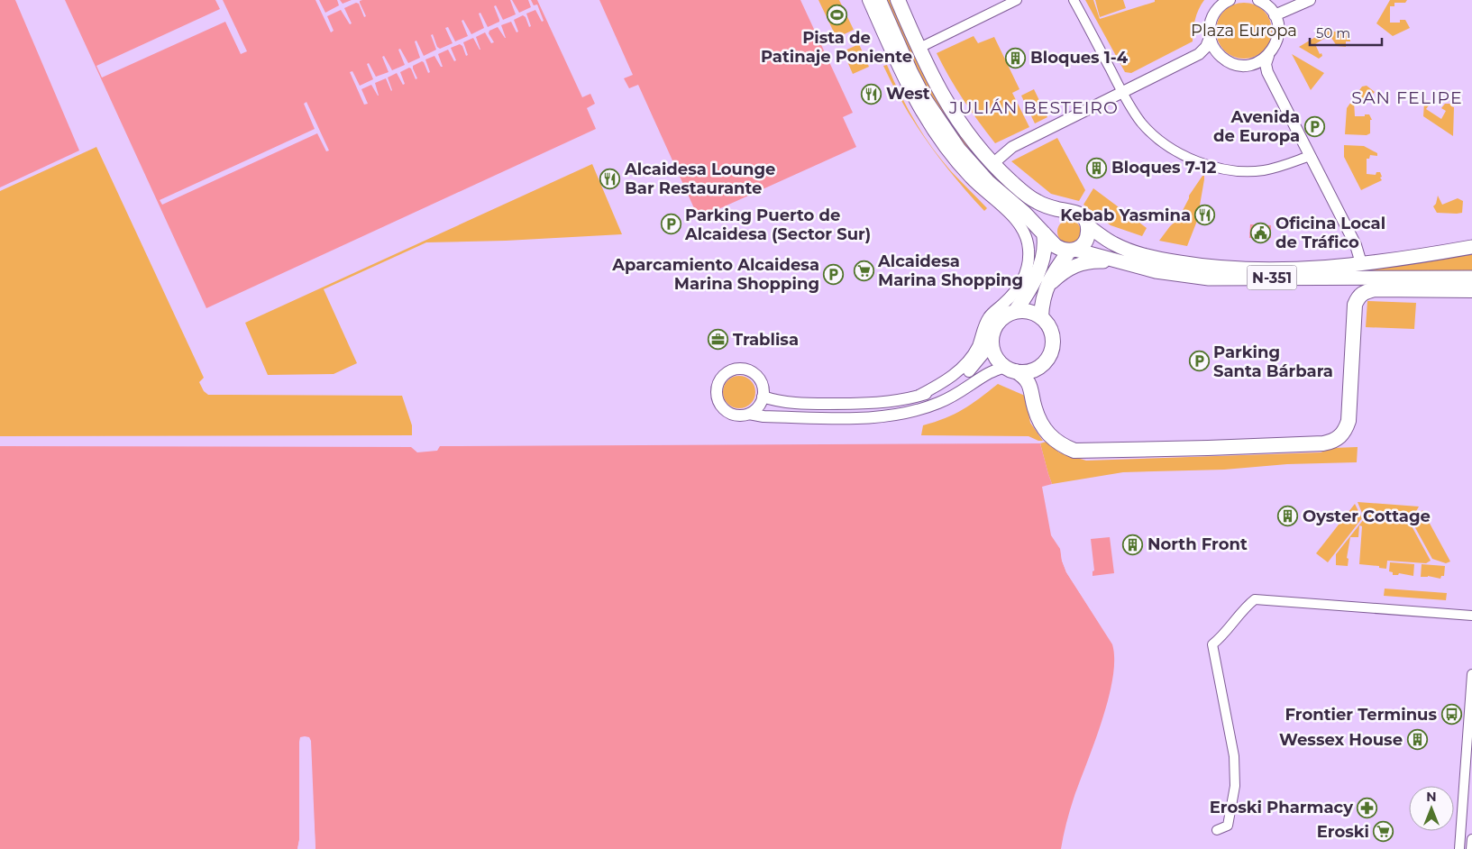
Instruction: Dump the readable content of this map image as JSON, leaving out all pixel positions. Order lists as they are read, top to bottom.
{
  "streets": {
    "highway": ["N-351"]
  },
  "districts": ["SAN FELIPE", "JULIÁN BESTEIRO"],
  "parks": ["Plaza Europa"],
  "places": {
    "sports": ["Pista de Patinaje Poniente"],
    "building": [
      "Bloques 1-4",
      "Bloques 7-12",
      "Oyster Cottage",
      "North Front",
      "Wessex House"
    ],
    "restaurant": ["West", "Alcaidesa Lounge Bar Restaurante", "Kebab Yasmina"],
    "parking": [
      "Avenida de Europa",
      "Parking Puerto de Alcaidesa (Sector Sur)",
      "Aparcamiento Alcaidesa Marina Shopping",
      "Parking Santa Bárbara"
    ],
    "public building": ["Oficina Local de Tráfico"],
    "supermarket": ["Alcaidesa Marina Shopping", "Eroski"],
    "office": ["Trablisa"],
    "bus stop": ["Frontier Terminus"],
    "pharmacy": ["Eroski Pharmacy"]
  },
  "scale_bar": "50 m",
  "north": "top"
}
